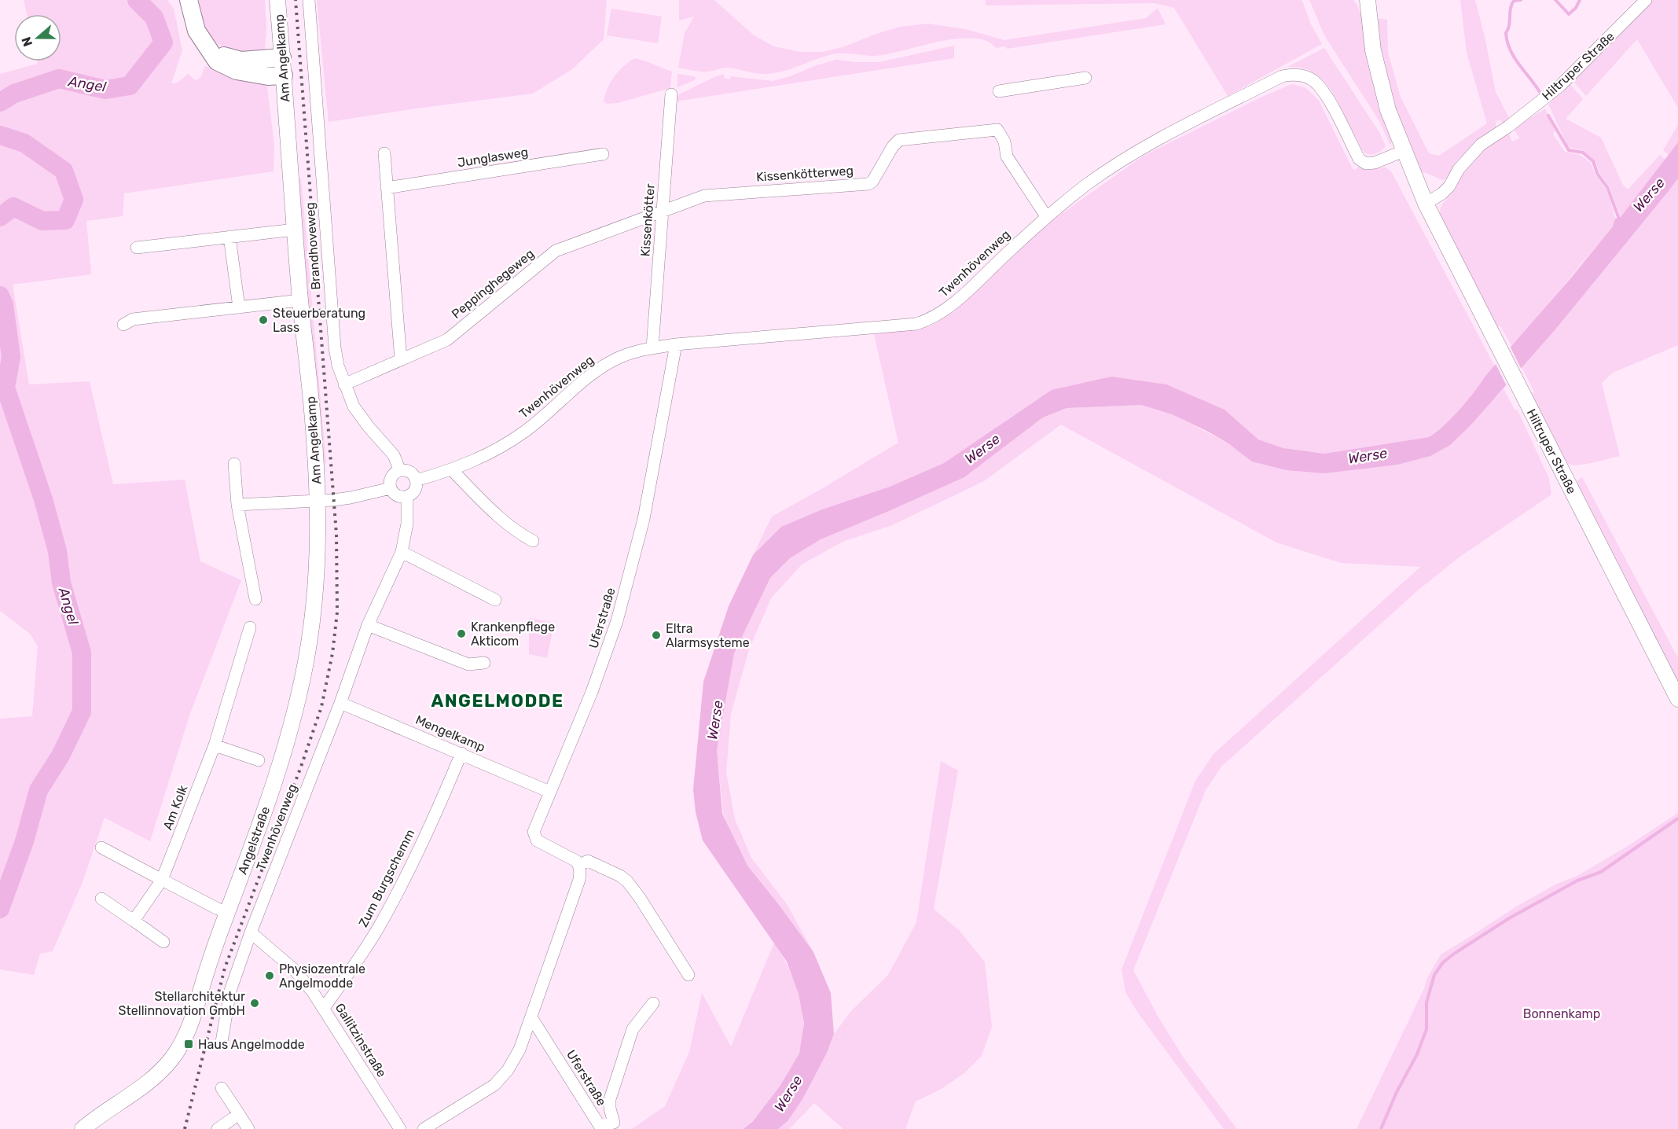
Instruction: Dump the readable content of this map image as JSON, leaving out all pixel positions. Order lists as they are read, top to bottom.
{
  "streets": {
    "street": [
      "Am Angelkamp",
      "Hiltruper Straße",
      "Junglasweg",
      "Kissenkötterweg",
      "Kissenkötter",
      "Brandhoveweg",
      "Twenhövenweg",
      "Peppinghegeweg",
      "Uferstraße",
      "Mengelkamp",
      "Am Kolk",
      "Angelstraße",
      "Zum Burgschemm",
      "Gallitzinstraße"
    ]
  },
  "crossings": [
    ["Am Angelkamp", "Angelstraße"],
    ["Hiltruper Straße", "Twenhövenweg"],
    ["Kissenkötterweg", "Kissenkötter"],
    ["Kissenkötterweg", "Twenhövenweg"],
    ["Kissenkötterweg", "Peppinghegeweg"],
    ["Kissenkötter", "Twenhövenweg"],
    ["Kissenkötter", "Peppinghegeweg"],
    ["Brandhoveweg", "Twenhövenweg"],
    ["Brandhoveweg", "Peppinghegeweg"],
    ["Twenhövenweg", "Uferstraße"],
    ["Twenhövenweg", "Mengelkamp"],
    ["Twenhövenweg", "Gallitzinstraße"],
    ["Uferstraße", "Mengelkamp"],
    ["Mengelkamp", "Zum Burgschemm"],
    ["Zum Burgschemm", "Gallitzinstraße"]
  ],
  "districts": ["ANGELMODDE"],
  "water": ["Angel", "Werse"],
  "parks": ["Bonnenkamp"],
  "places": {
    "other": [
      "Steuerberatung Lass",
      "Krankenpflege Akticom",
      "Eltra Alarmsysteme",
      "Physiozentrale Angelmodde",
      "Stellarchitektur Stellinnovation GmbH"
    ],
    "transit": ["Haus Angelmodde"]
  },
  "north": "left"
}
